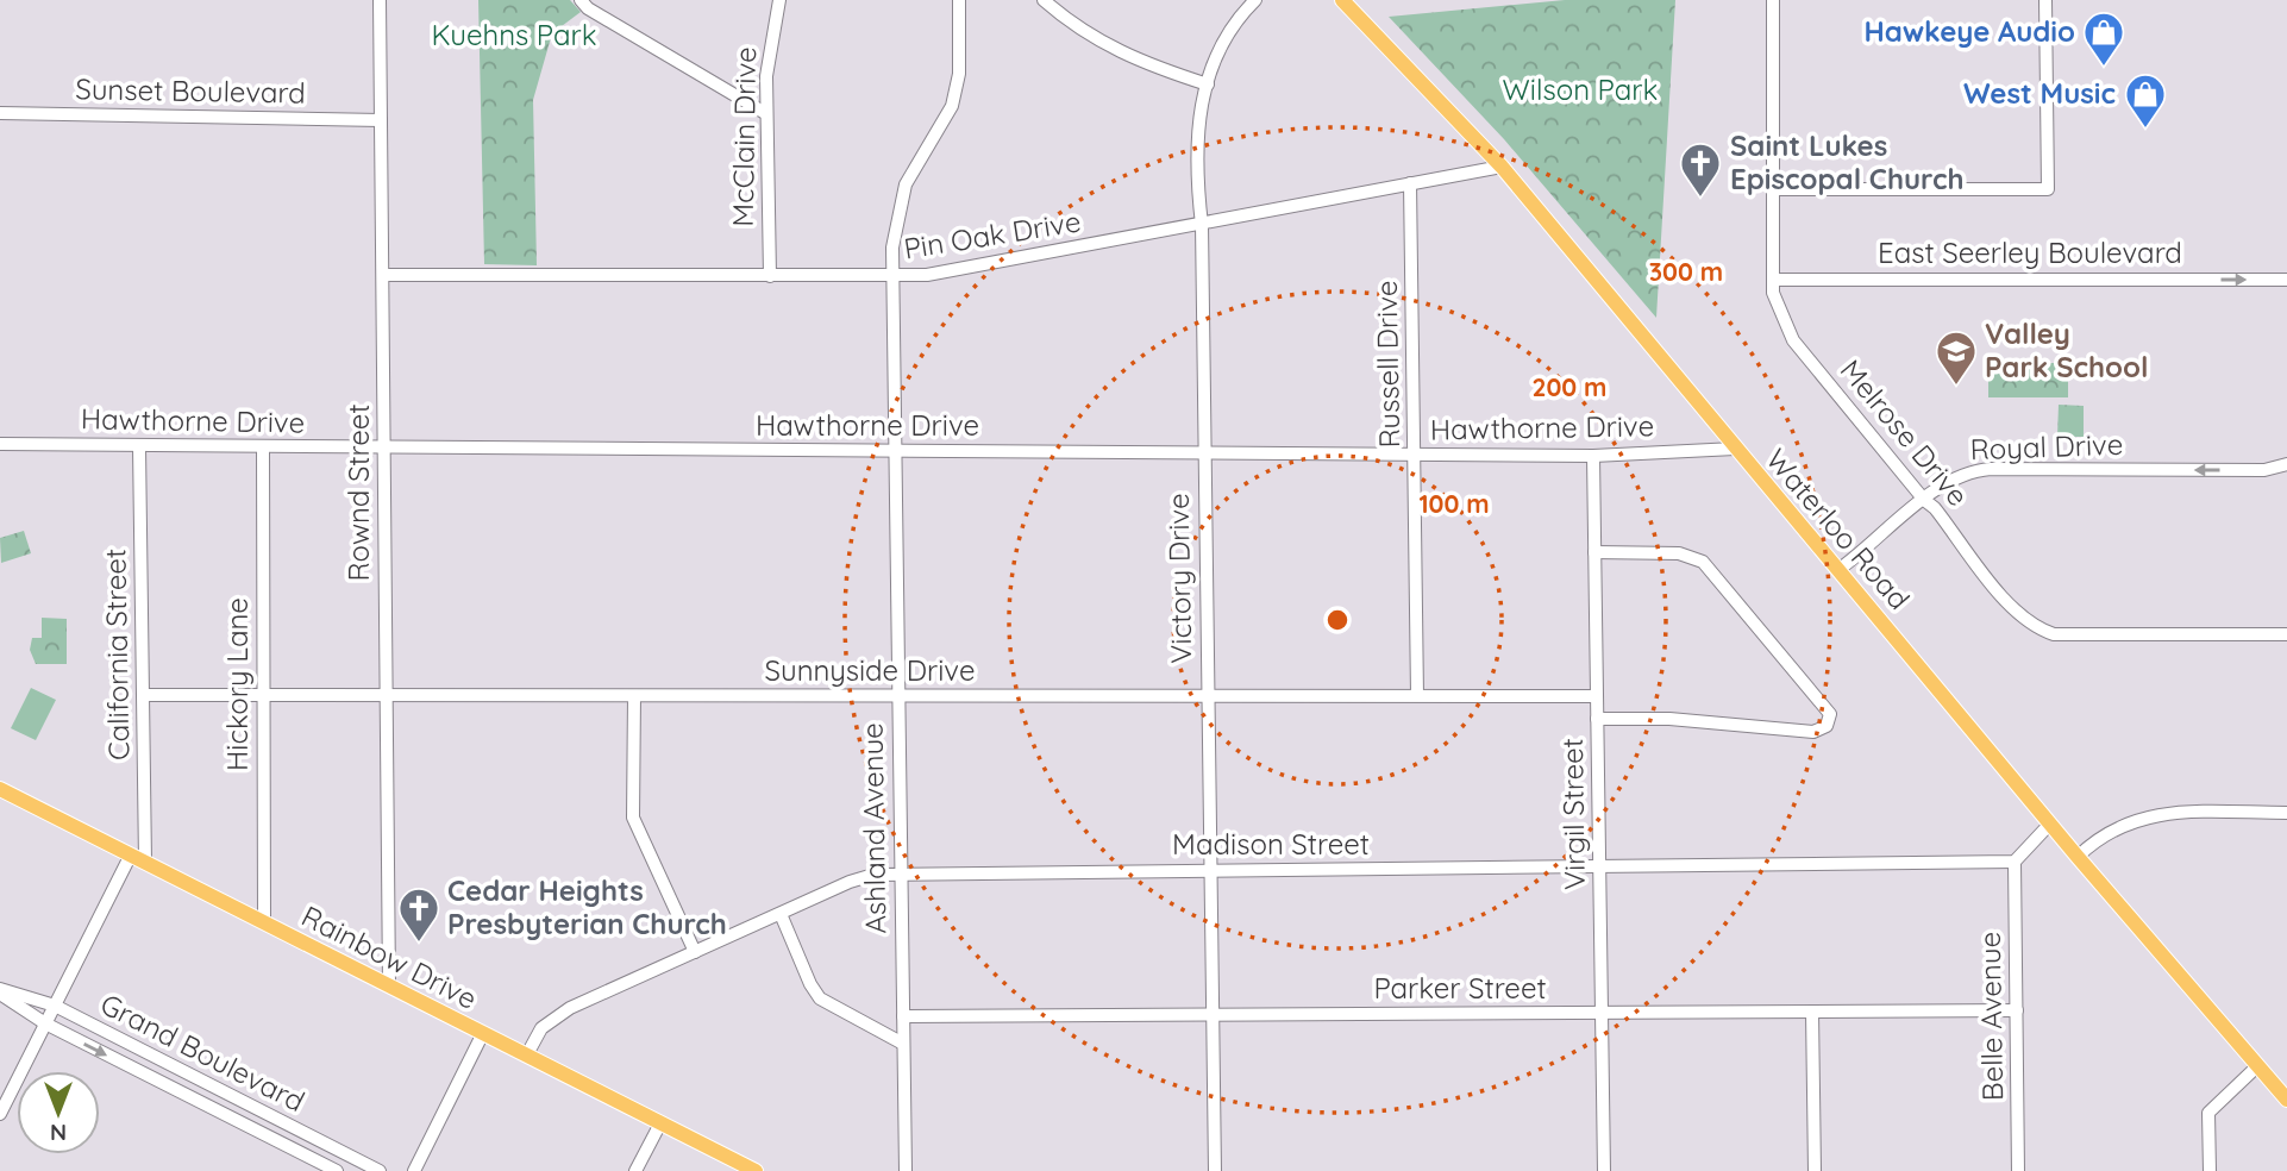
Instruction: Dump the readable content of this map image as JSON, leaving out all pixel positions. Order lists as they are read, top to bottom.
{
  "streets": {
    "main road": ["Waterloo Road", "Rainbow Drive"],
    "street": [
      "Sunset Boulevard",
      "McClain Drive",
      "Pin Oak Drive",
      "East Seerley Boulevard",
      "Russell Drive",
      "Hawthorne Drive",
      "Melrose Drive",
      "Royal Drive",
      "Rownd Street",
      "Victory Drive",
      "California Street",
      "Sunnyside Drive",
      "Hickory Lane",
      "Virgil Street",
      "Ashland Avenue",
      "Madison Street",
      "Parker Street",
      "Belle Avenue",
      "Grand Boulevard"
    ]
  },
  "crossings": [
    ["Sunset Boulevard", "Rownd Street"],
    ["McClain Drive", "Pin Oak Drive"],
    ["Pin Oak Drive", "Russell Drive"],
    ["Pin Oak Drive", "Rownd Street"],
    ["Pin Oak Drive", "Waterloo Road"],
    ["Pin Oak Drive", "Victory Drive"],
    ["Pin Oak Drive", "Ashland Avenue"],
    ["East Seerley Boulevard", "Melrose Drive"],
    ["Russell Drive", "Hawthorne Drive"],
    ["Russell Drive", "Sunnyside Drive"],
    ["Hawthorne Drive", "Rownd Street"],
    ["Hawthorne Drive", "Waterloo Road"],
    ["Hawthorne Drive", "Victory Drive"],
    ["Hawthorne Drive", "California Street"],
    ["Hawthorne Drive", "Hickory Lane"],
    ["Hawthorne Drive", "Virgil Street"],
    ["Hawthorne Drive", "Ashland Avenue"],
    ["Melrose Drive", "Royal Drive"],
    ["Royal Drive", "Waterloo Road"],
    ["Rownd Street", "Sunnyside Drive"],
    ["Rownd Street", "Rainbow Drive"],
    ["Victory Drive", "Sunnyside Drive"],
    ["Victory Drive", "Madison Street"],
    ["Victory Drive", "Parker Street"],
    ["California Street", "Sunnyside Drive"],
    ["California Street", "Rainbow Drive"],
    ["Sunnyside Drive", "Hickory Lane"],
    ["Sunnyside Drive", "Virgil Street"],
    ["Sunnyside Drive", "Ashland Avenue"],
    ["Hickory Lane", "Rainbow Drive"],
    ["Virgil Street", "Madison Street"],
    ["Virgil Street", "Parker Street"],
    ["Ashland Avenue", "Madison Street"],
    ["Ashland Avenue", "Parker Street"],
    ["Madison Street", "Rainbow Drive"],
    ["Madison Street", "Belle Avenue"],
    ["Parker Street", "Belle Avenue"]
  ],
  "one_way": ["East Seerley Boulevard", "Royal Drive"],
  "parks": ["Kuehns Park", "Wilson Park"],
  "places": {
    "shop": ["Hawkeye Audio", "West Music"],
    "church": ["Saint Lukes Episcopal Church", "Cedar Heights Presbyterian Church"],
    "school or university": ["Valley Park School"]
  },
  "north": "bottom",
  "rings": ["300 m", "200 m", "100 m"]
}
